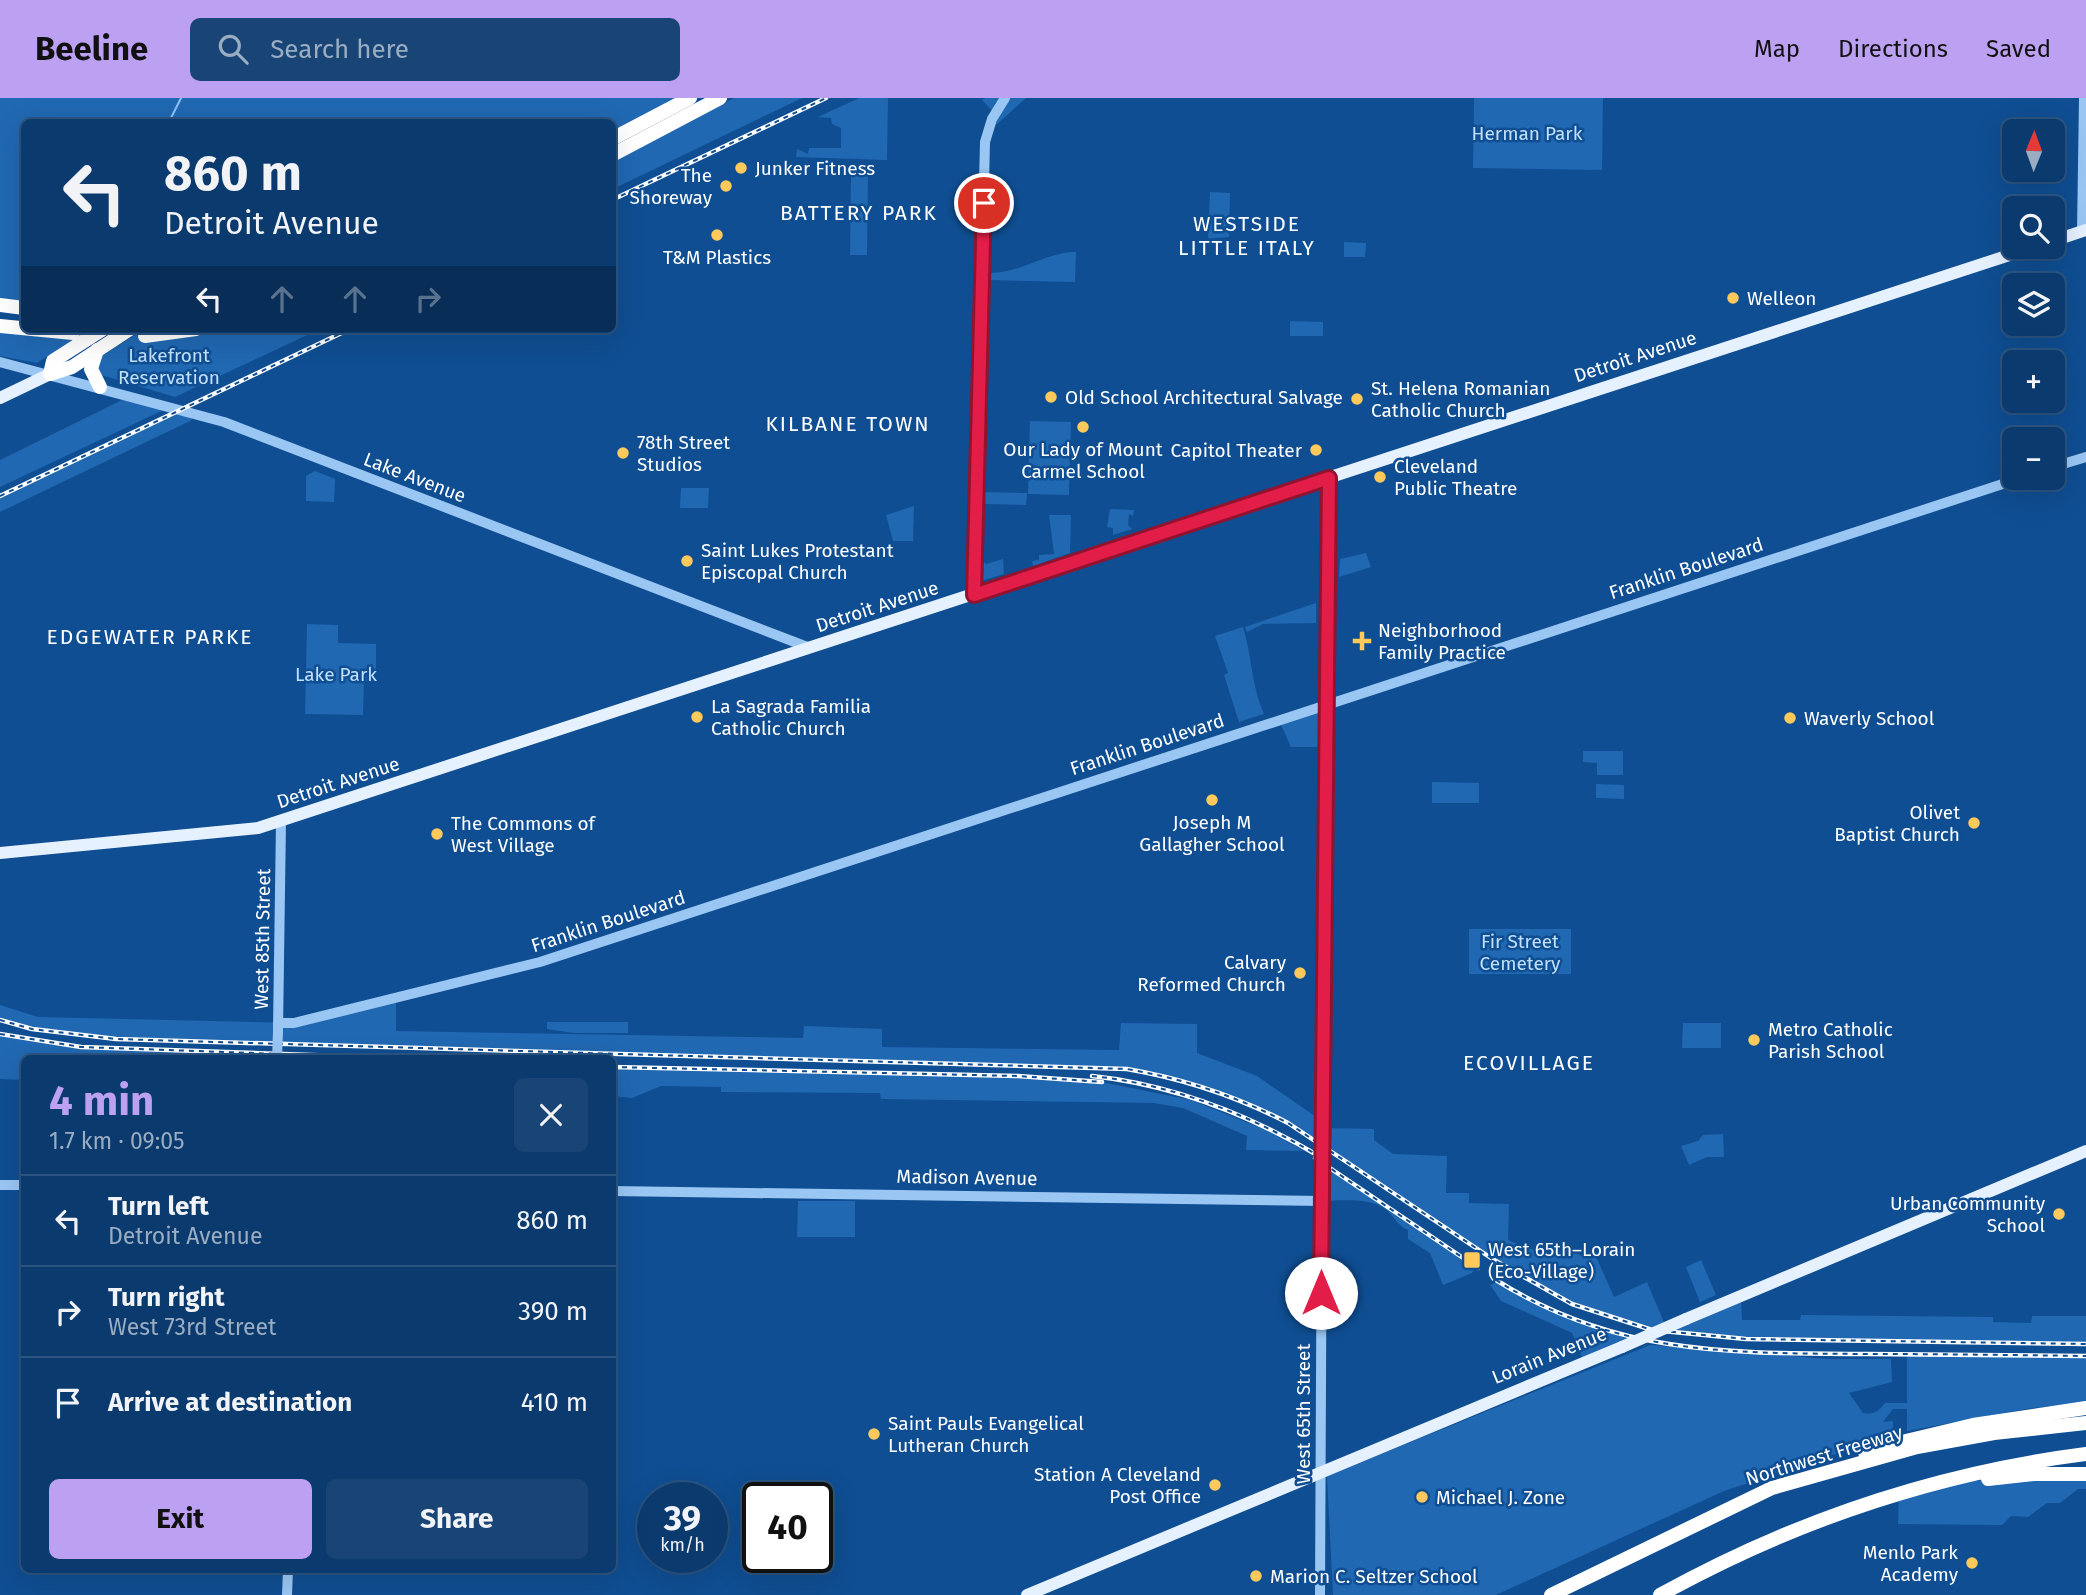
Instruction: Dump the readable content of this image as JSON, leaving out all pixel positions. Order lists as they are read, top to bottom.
{
  "streets": {
    "highway": ["Northwest Freeway"],
    "main road": ["Detroit Avenue", "Lorain Avenue"],
    "street": [
      "Lake Avenue",
      "Franklin Boulevard",
      "West 85th Street",
      "Madison Avenue",
      "West 65th Street"
    ]
  },
  "crossings": [
    ["Detroit Avenue", "Lake Avenue"],
    ["Detroit Avenue", "West 85th Street"],
    ["Detroit Avenue", "West 65th Street"],
    ["Franklin Boulevard", "West 85th Street"],
    ["Franklin Boulevard", "West 65th Street"],
    ["Madison Avenue", "West 65th Street"],
    ["Lorain Avenue", "West 65th Street"]
  ],
  "districts": [
    "BATTERY PARK",
    "WESTSIDE LITTLE ITALY",
    "KILBANE TOWN",
    "EDGEWATER PARKE",
    "ECOVILLAGE"
  ],
  "parks": [
    "Herman Park",
    "Lakefront Reservation",
    "Lake Park",
    "Fir Street Cemetery"
  ],
  "places": {
    "other": [
      "Junker Fitness",
      "The Shoreway",
      "T&M Plastics",
      "Welleon",
      "Old School Architectural Salvage",
      "St. Helena Romanian Catholic Church",
      "Our Lady of Mount Carmel School",
      "Capitol Theater",
      "78th Street Studios",
      "Cleveland Public Theatre",
      "Saint Lukes Protestant Episcopal Church",
      "La Sagrada Familia Catholic Church",
      "Waverly School",
      "Joseph M Gallagher School",
      "Olivet Baptist Church",
      "The Commons of West Village",
      "Calvary Reformed Church",
      "Metro Catholic Parish School",
      "Urban Community School",
      "Saint Pauls Evangelical Lutheran Church",
      "Station A Cleveland Post Office",
      "Michael J. Zone",
      "Menlo Park Academy",
      "Marion C. Seltzer School"
    ],
    "health": ["Neighborhood Family Practice"],
    "transit": ["West 65th–Lorain (Eco-Village)"]
  },
  "north": "top",
  "page": {
    "header": "Beeline",
    "search": "Search here",
    "nav": ["Map", "Directions", "Saved"],
    "map_buttons": ["+", "−"],
    "turn": ["860 m", "Detroit Avenue"],
    "heading": ["4 min", "1.7 km · 09:05"],
    "list": [
      {
        "name": "Turn left",
        "note": "Detroit Avenue",
        "value": "860 m"
      },
      {
        "name": "Turn right",
        "note": "West 73rd Street",
        "value": "390 m"
      },
      {
        "name": "Arrive at destination",
        "value": "410 m"
      }
    ],
    "buttons": ["Exit", "Share"],
    "speed": "39 km/h",
    "limit": "40"
  }
}
